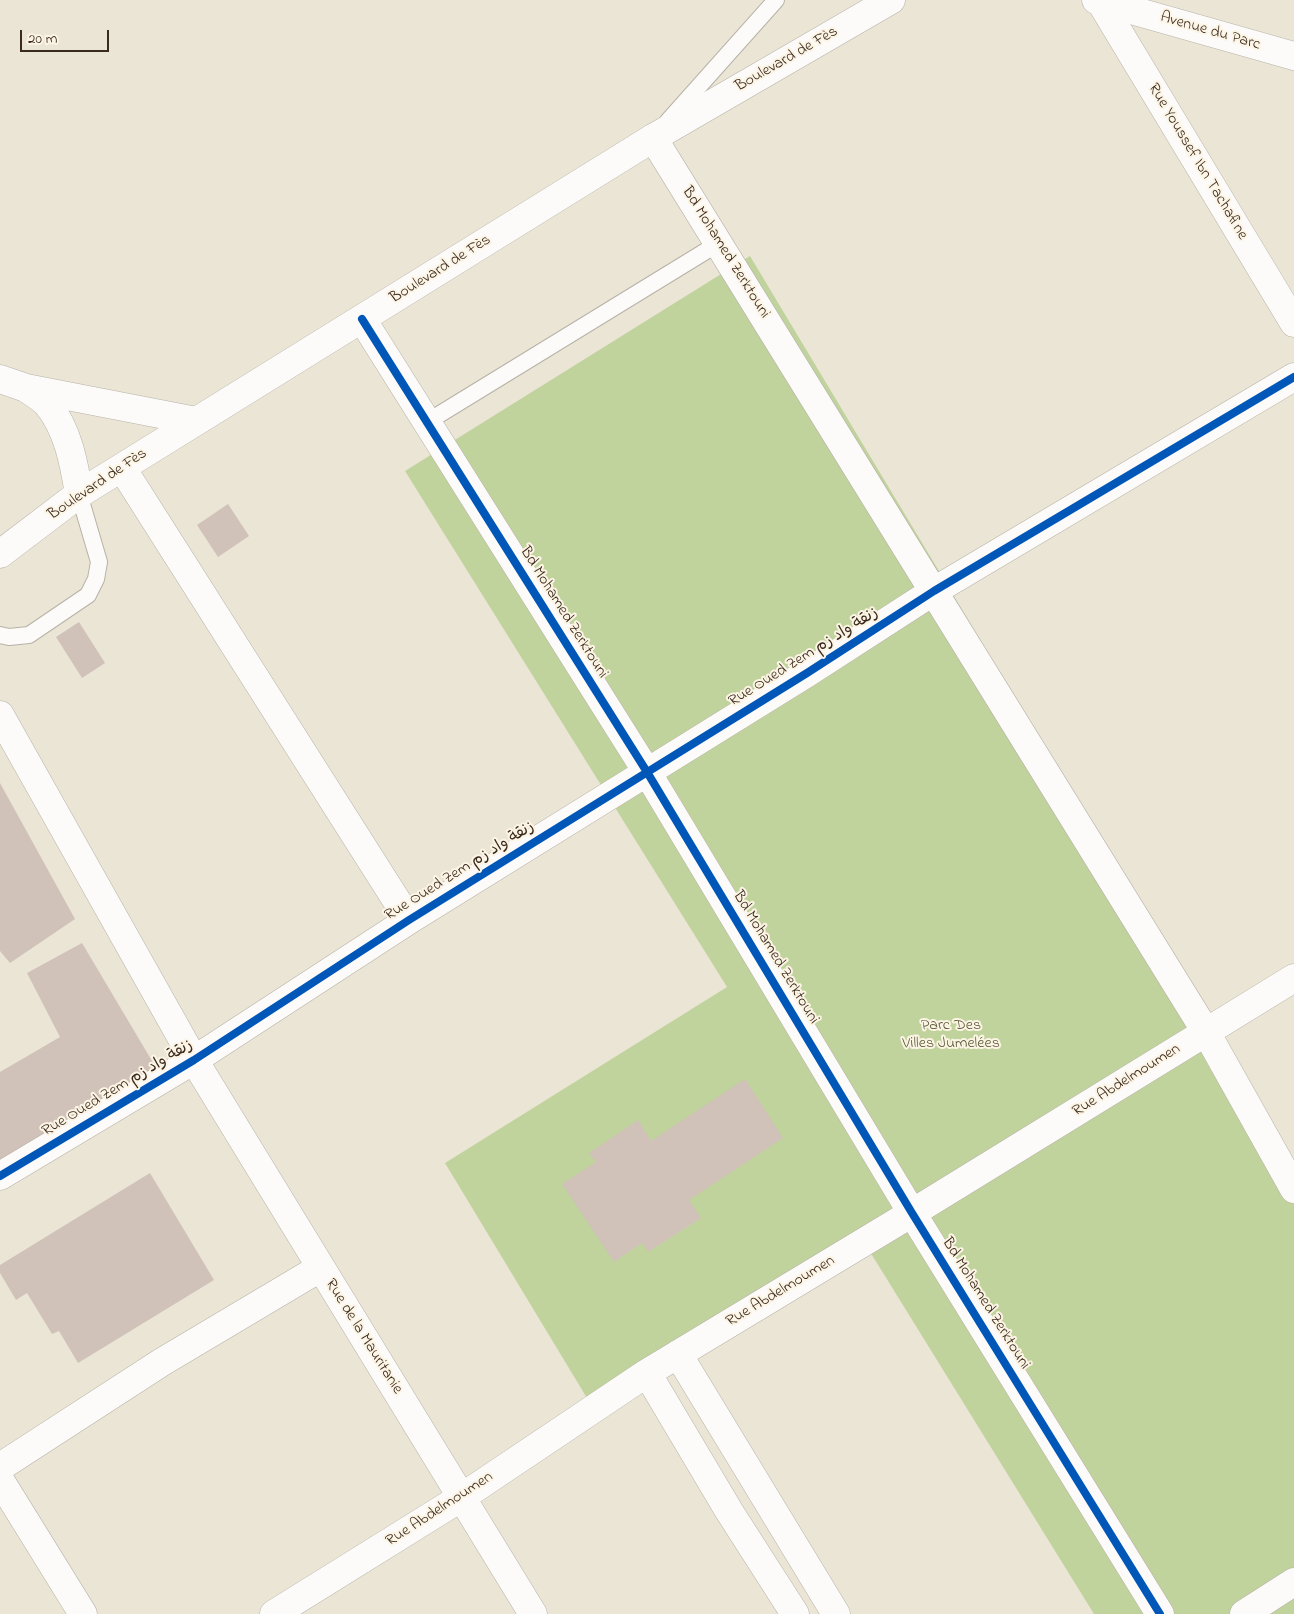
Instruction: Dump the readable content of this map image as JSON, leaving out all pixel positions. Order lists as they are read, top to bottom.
{
  "streets": {
    "street": [
      "Avenue du Parc",
      "Boulevard de Fès",
      "Rue Youssef Ibn Tachafine",
      "Bd Mohamed Zerktouni",
      "Rue Oued Zem زنقة واد زم",
      "Rue Abdelmoumen",
      "Rue de la Mauritanie"
    ]
  },
  "crossings": [
    ["Avenue du Parc", "Rue Youssef Ibn Tachafine"],
    ["Boulevard de Fès", "Bd Mohamed Zerktouni"],
    ["Bd Mohamed Zerktouni", "Rue Oued Zem زنقة واد زم"],
    ["Bd Mohamed Zerktouni", "Rue Abdelmoumen"],
    ["Rue Oued Zem زنقة واد زم", "Rue de la Mauritanie"],
    ["Rue Abdelmoumen", "Rue de la Mauritanie"]
  ],
  "parks": ["Parc Des Villes Jumelées"],
  "scale_bar": "20 m"
}
